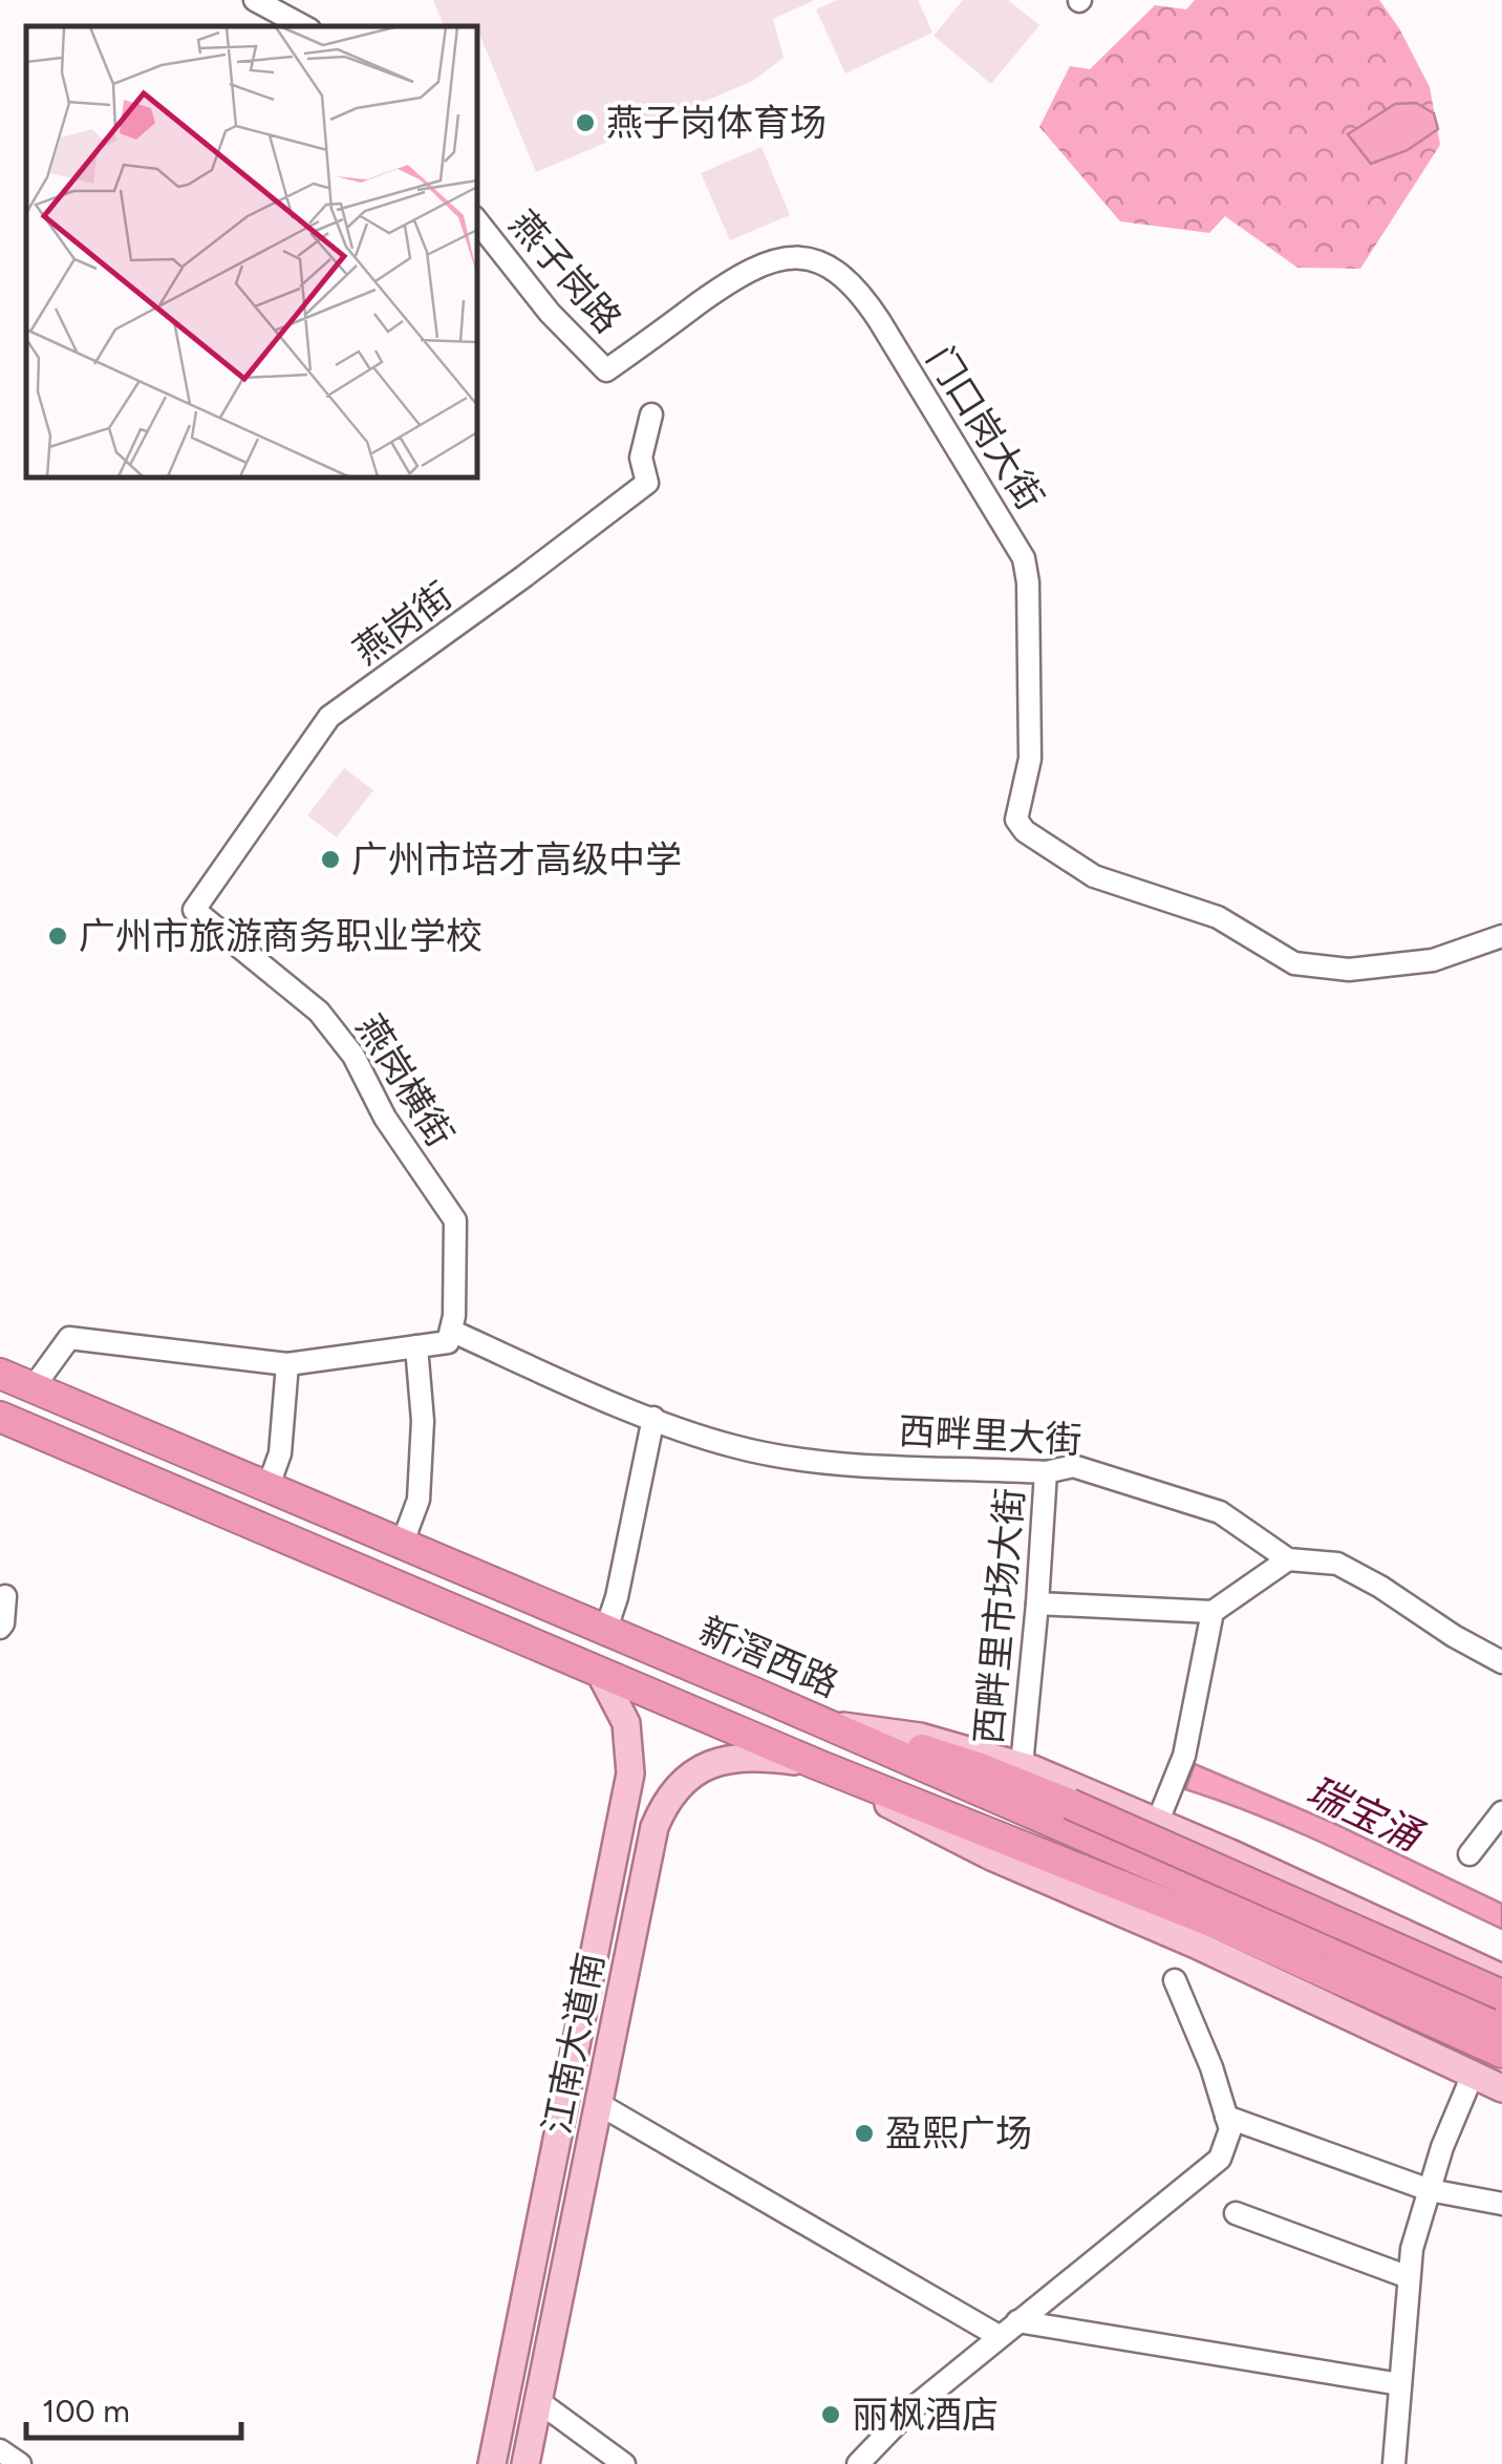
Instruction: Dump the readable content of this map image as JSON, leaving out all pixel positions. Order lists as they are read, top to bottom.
{
  "streets": {
    "highway": ["新滘西路"],
    "main road": ["江南大道南"],
    "street": [
      "燕子岗路",
      "门口岗大街",
      "燕岗街",
      "燕岗横街",
      "西畔里大街",
      "西畔里市场大街"
    ]
  },
  "crossings": [
    ["燕子岗路", "门口岗大街"],
    ["燕岗街", "燕岗横街"],
    ["燕岗横街", "西畔里大街"],
    ["西畔里大街", "西畔里市场大街"]
  ],
  "water": ["瑞宝涌"],
  "places": [
    "燕子岗体育场",
    "广州市培才高级中学",
    "广州市旅游商务职业学校",
    "盈熙广场",
    "丽枫酒店"
  ],
  "scale_bar": "100 m"
}
